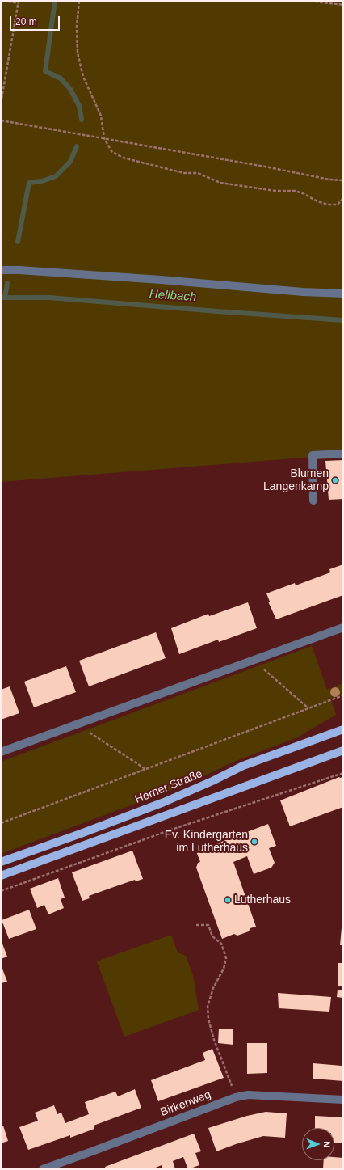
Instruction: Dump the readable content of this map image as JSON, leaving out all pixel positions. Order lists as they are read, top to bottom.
{
  "streets": {
    "main road": ["Herner Straße"],
    "street": ["Birkenweg"]
  },
  "water": ["Hellbach"],
  "places": ["Blumen Langenkamp", "Ev. Kindergarten im Lutherhaus", "Lutherhaus"],
  "scale_bar": "20 m",
  "north": "right"
}
